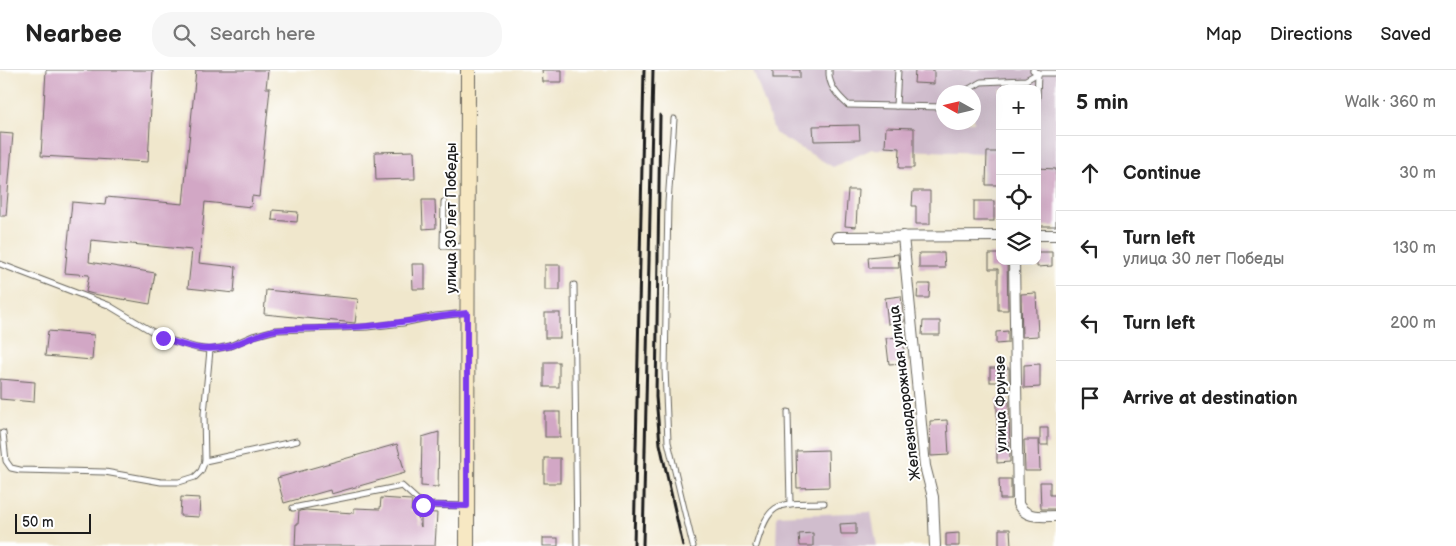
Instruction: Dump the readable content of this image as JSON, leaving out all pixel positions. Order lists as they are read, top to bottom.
{
  "streets": {
    "main road": ["улица 30 лет Победы"],
    "street": ["Железнодорожная улица", "улица Фрунзе"]
  },
  "scale_bar": "50 m",
  "north": "left",
  "page": {
    "header": "Nearbee",
    "search": "Search here",
    "nav": ["Map", "Directions", "Saved"],
    "heading": ["5 min", "Walk · 360 m"],
    "map_buttons": ["+", "−"],
    "list": [
      ["Continue", "30 m"],
      ["Turn left", "улица 30 лет Победы", "130 m"],
      ["Turn left", "200 m"],
      "Arrive at destination"
    ],
    "scale": "50 m"
  }
}
